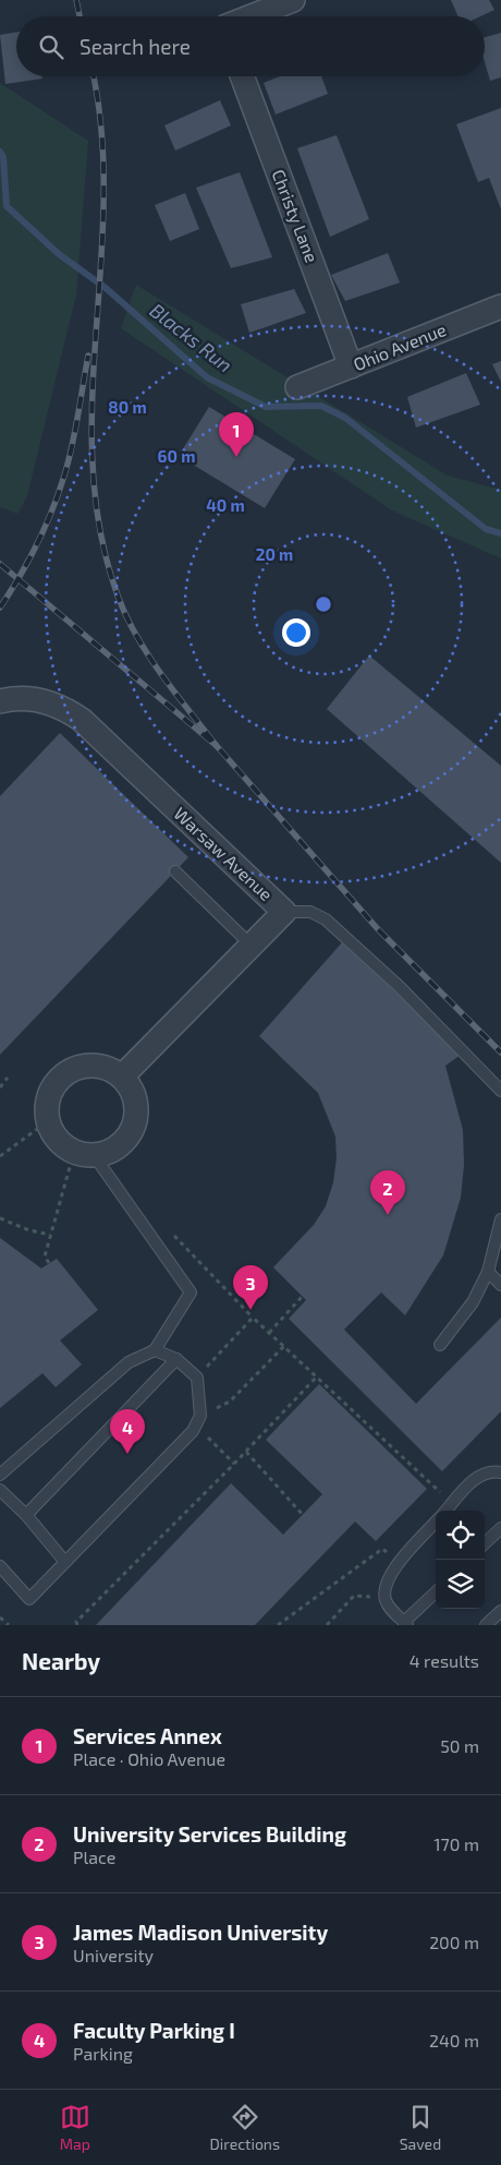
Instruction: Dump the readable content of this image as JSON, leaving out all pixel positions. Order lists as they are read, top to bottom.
{
  "streets": {
    "street": ["Christy Lane", "Ohio Avenue", "Warsaw Avenue"]
  },
  "crossings": [
    ["Christy Lane", "Ohio Avenue"]
  ],
  "water": ["Blacks Run"],
  "page": {
    "search": "Search here",
    "pins": [
      "1",
      "2",
      "3",
      "4"
    ],
    "heading": ["Nearby", "4 results"],
    "list": [
      {
        "mark": "1",
        "name": "Services Annex",
        "note": "Place · Ohio Avenue",
        "value": "50 m"
      },
      {
        "mark": "2",
        "name": "University Services Building",
        "note": "Place",
        "value": "170 m"
      },
      {
        "mark": "3",
        "name": "James Madison University",
        "note": "University",
        "value": "200 m"
      },
      {
        "mark": "4",
        "name": "Faculty Parking I",
        "note": "Parking",
        "value": "240 m"
      }
    ],
    "nav": ["Map", "Directions", "Saved"]
  },
  "rings": [
    "80 m",
    "60 m",
    "40 m",
    "20 m"
  ]
}
